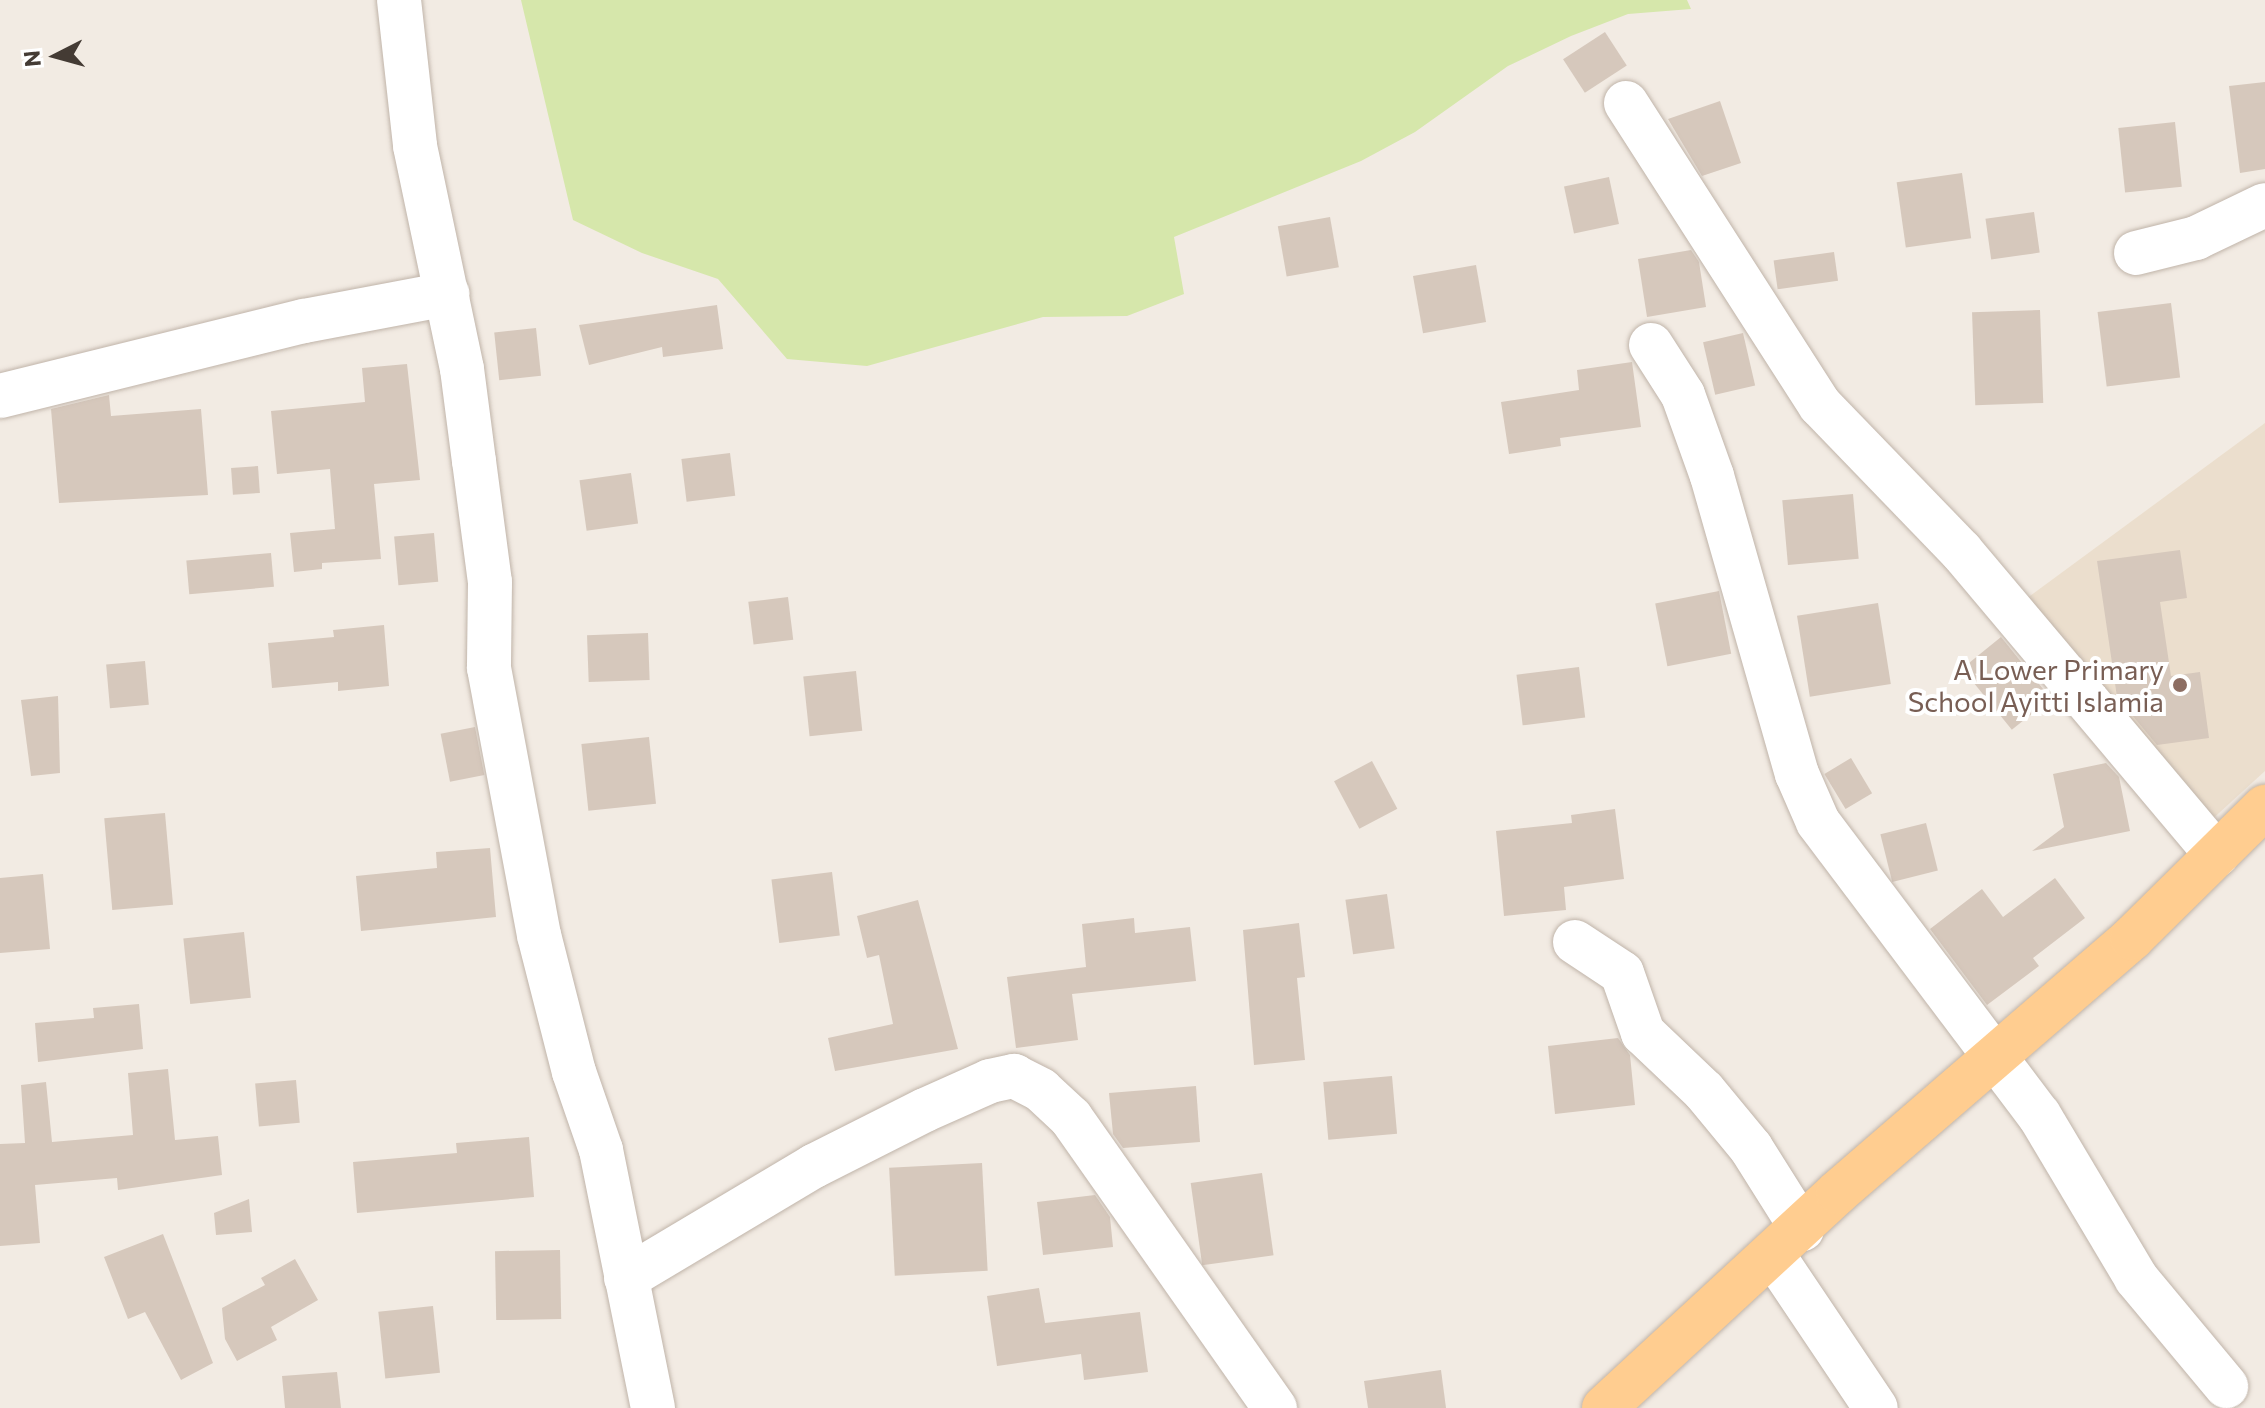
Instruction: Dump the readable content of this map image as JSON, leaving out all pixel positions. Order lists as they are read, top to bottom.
{
  "places": ["A Lower Primary School Ayitti Islamia"],
  "north": "left"
}
